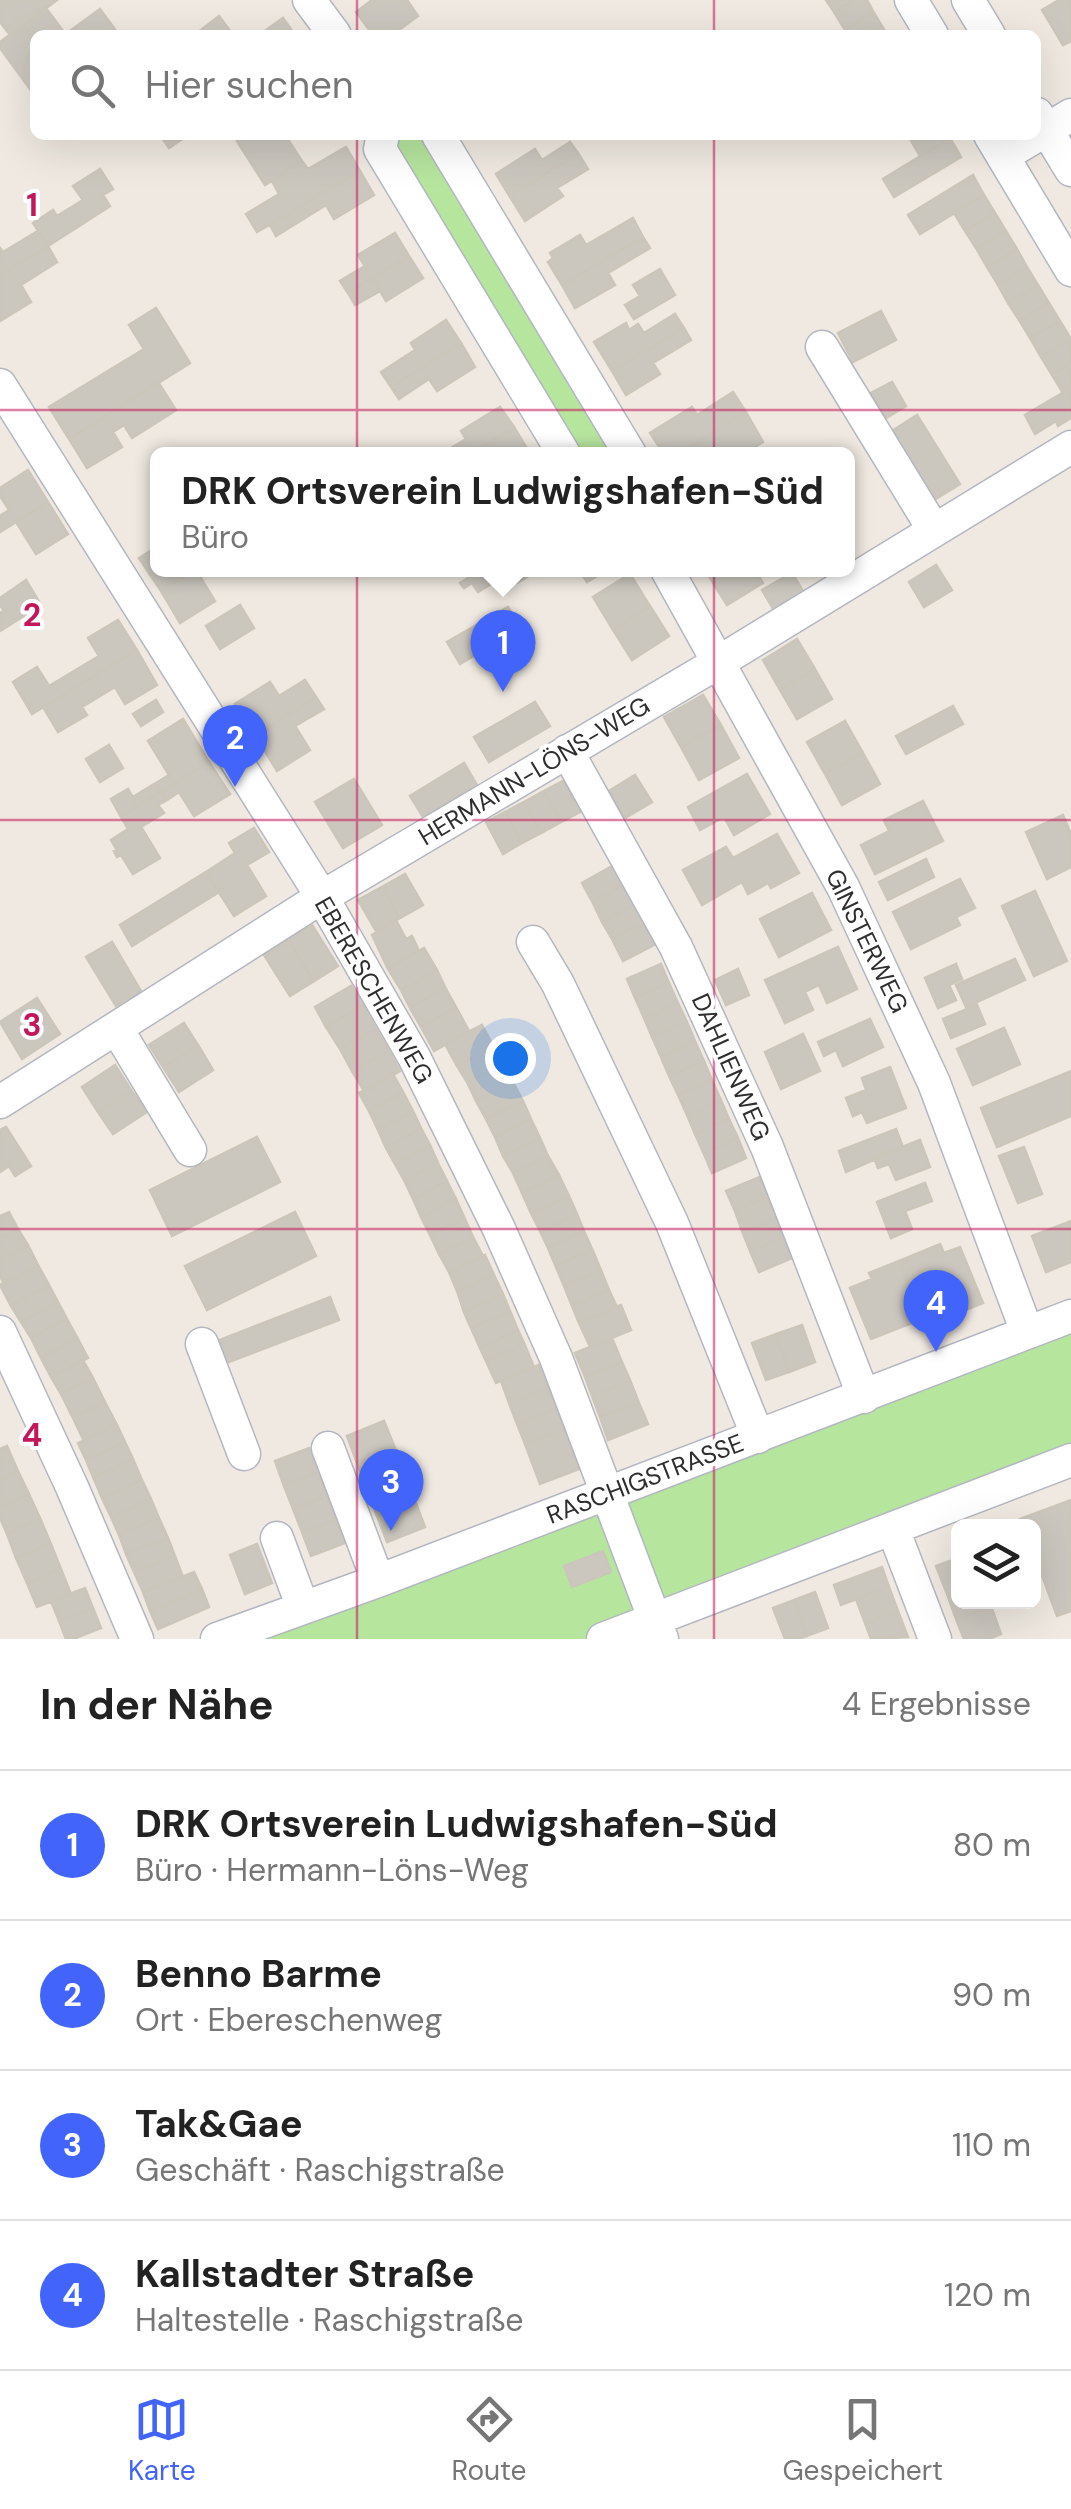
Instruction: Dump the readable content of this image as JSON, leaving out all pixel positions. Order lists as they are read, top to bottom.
{
  "streets": {
    "street": [
      "HERMANN-LÖNS-WEG",
      "GINSTERWEG",
      "EBERESCHENWEG",
      "DAHLIENWEG",
      "RASCHIGSTRASSE"
    ]
  },
  "crossings": [
    ["HERMANN-LÖNS-WEG", "GINSTERWEG"],
    ["HERMANN-LÖNS-WEG", "EBERESCHENWEG"],
    ["HERMANN-LÖNS-WEG", "DAHLIENWEG"],
    ["GINSTERWEG", "RASCHIGSTRASSE"],
    ["EBERESCHENWEG", "RASCHIGSTRASSE"],
    ["DAHLIENWEG", "RASCHIGSTRASSE"]
  ],
  "page": {
    "search": "Hier suchen",
    "popup": ["DRK Ortsverein Ludwigshafen-Süd", "Büro"],
    "pins": [
      "1",
      "2",
      "4",
      "3"
    ],
    "heading": ["In der Nähe", "4 Ergebnisse"],
    "list": [
      {
        "mark": "1",
        "name": "DRK Ortsverein Ludwigshafen-Süd",
        "note": "Büro · Hermann-Löns-Weg",
        "value": "80 m"
      },
      {
        "mark": "2",
        "name": "Benno Barme",
        "note": "Ort · Ebereschenweg",
        "value": "90 m"
      },
      {
        "mark": "3",
        "name": "Tak&Gae",
        "note": "Geschäft · Raschigstraße",
        "value": "110 m"
      },
      {
        "mark": "4",
        "name": "Kallstadter Straße",
        "note": "Haltestelle · Raschigstraße",
        "value": "120 m"
      }
    ],
    "nav": ["Karte", "Route", "Gespeichert"]
  },
  "grid": {
    "rows": [
      "1",
      "2",
      "3",
      "4"
    ]
  }
}
